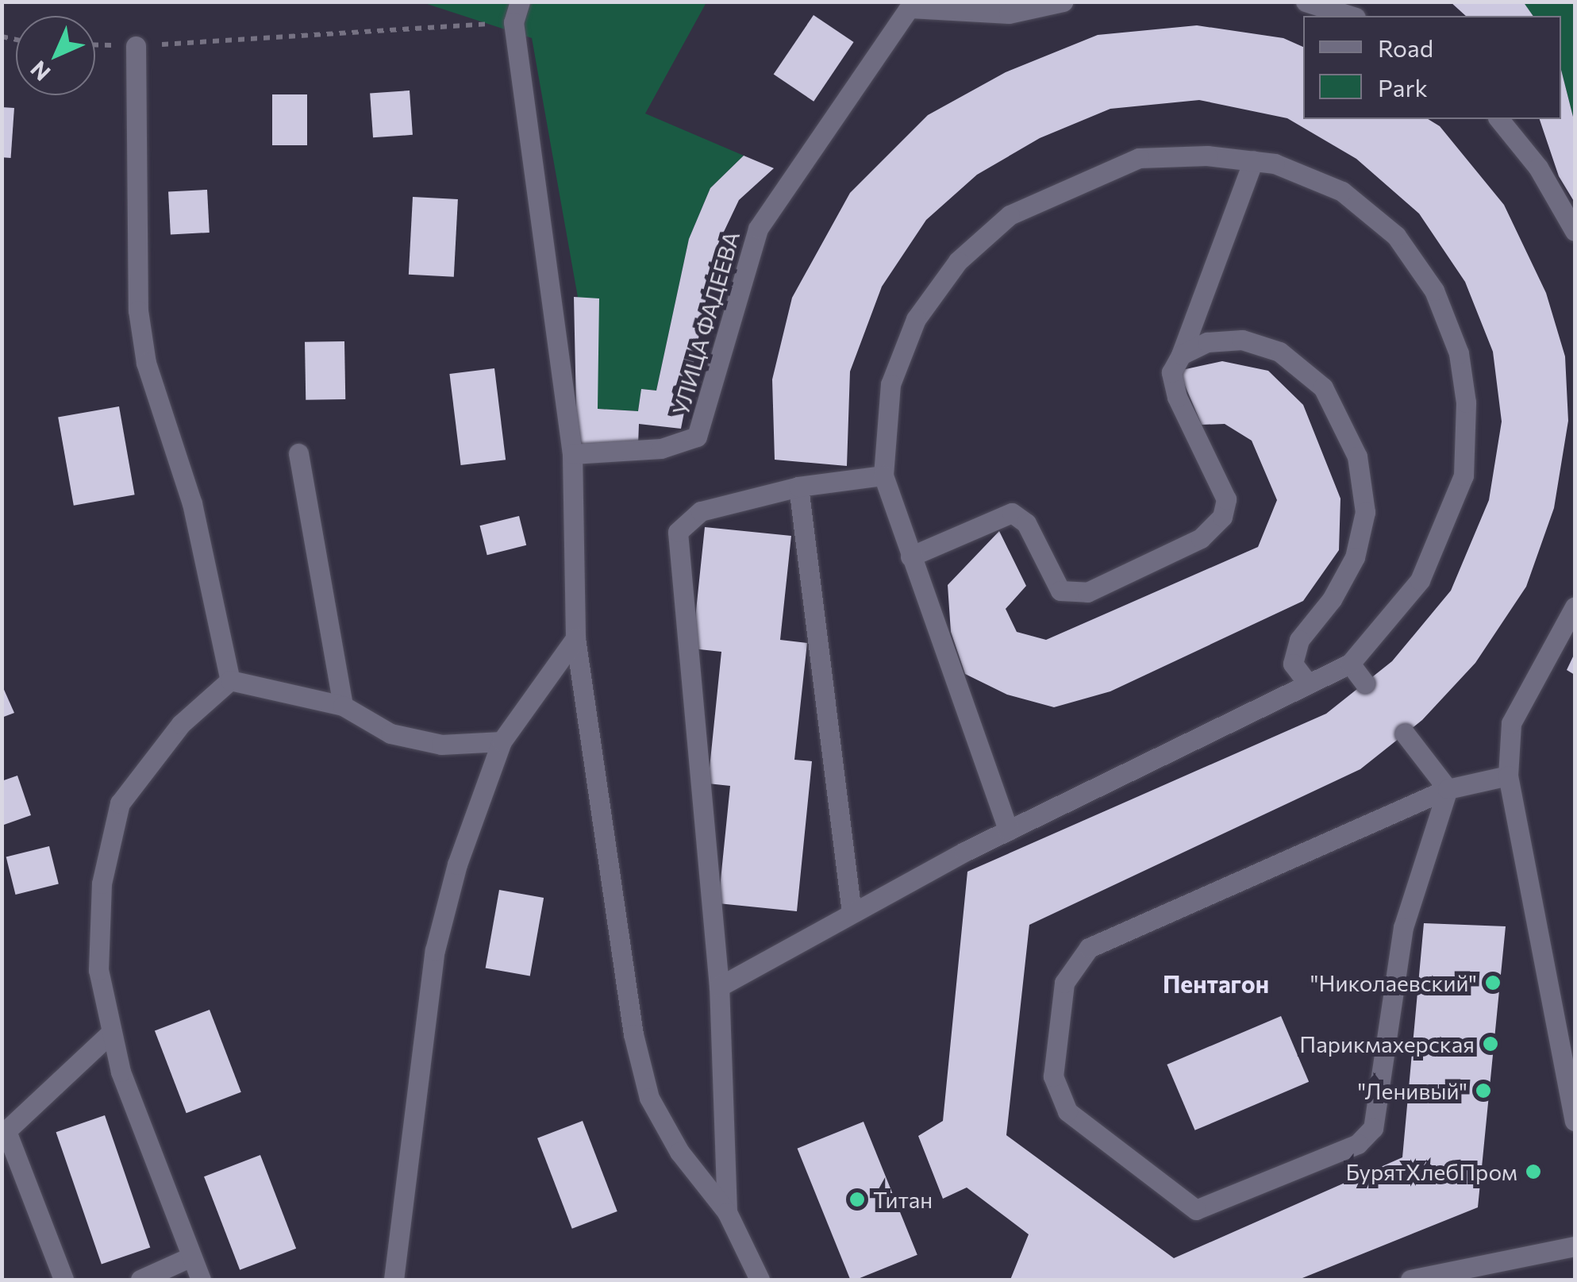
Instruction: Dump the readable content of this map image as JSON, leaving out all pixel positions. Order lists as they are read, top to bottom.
{
  "streets": {
    "street": ["УЛИЦА ФАДЕЕВА"]
  },
  "districts": ["Пентагон"],
  "places": [
    "\"Николаевский\"",
    "Парикмахерская",
    "\"Ленивый\"",
    "БурятХлебПром",
    "Титан"
  ],
  "legend": ["Road", "Park"],
  "north": "bottom left"
}
